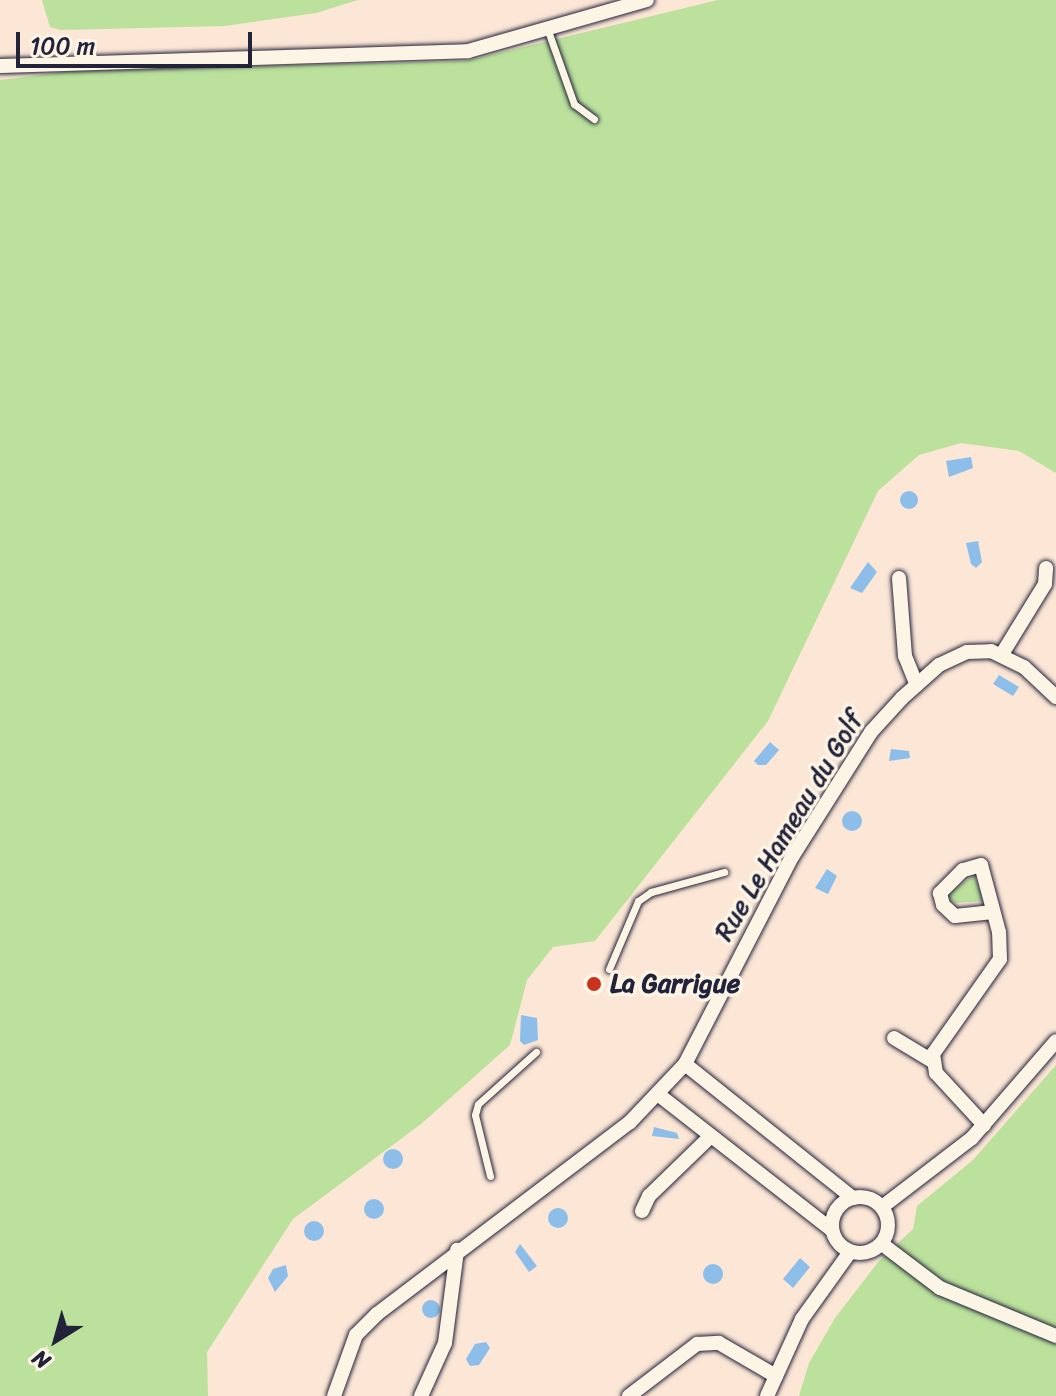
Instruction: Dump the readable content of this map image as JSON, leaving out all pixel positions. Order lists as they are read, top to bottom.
{
  "streets": {
    "street": ["Rue Le Hameau du Golf"]
  },
  "places": ["La Garrigue"],
  "scale_bar": "100 m",
  "north": "bottom left"
}
